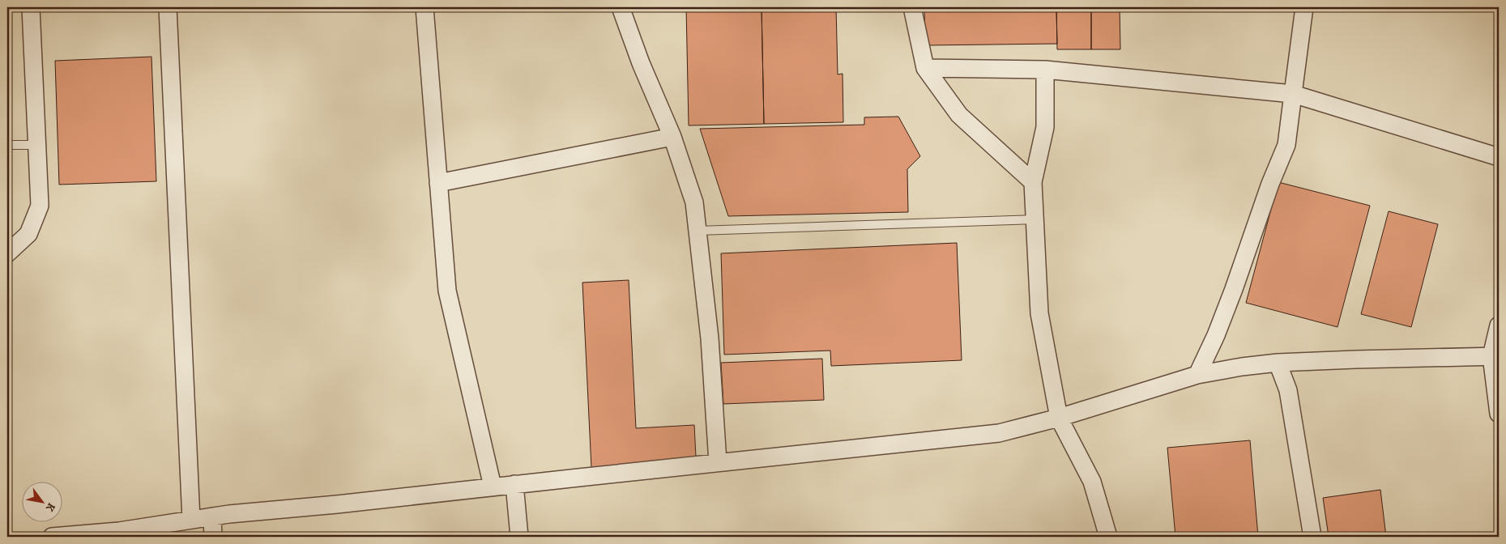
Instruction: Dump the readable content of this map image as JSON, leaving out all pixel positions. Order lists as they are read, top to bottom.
{
  "north": "bottom right"
}
